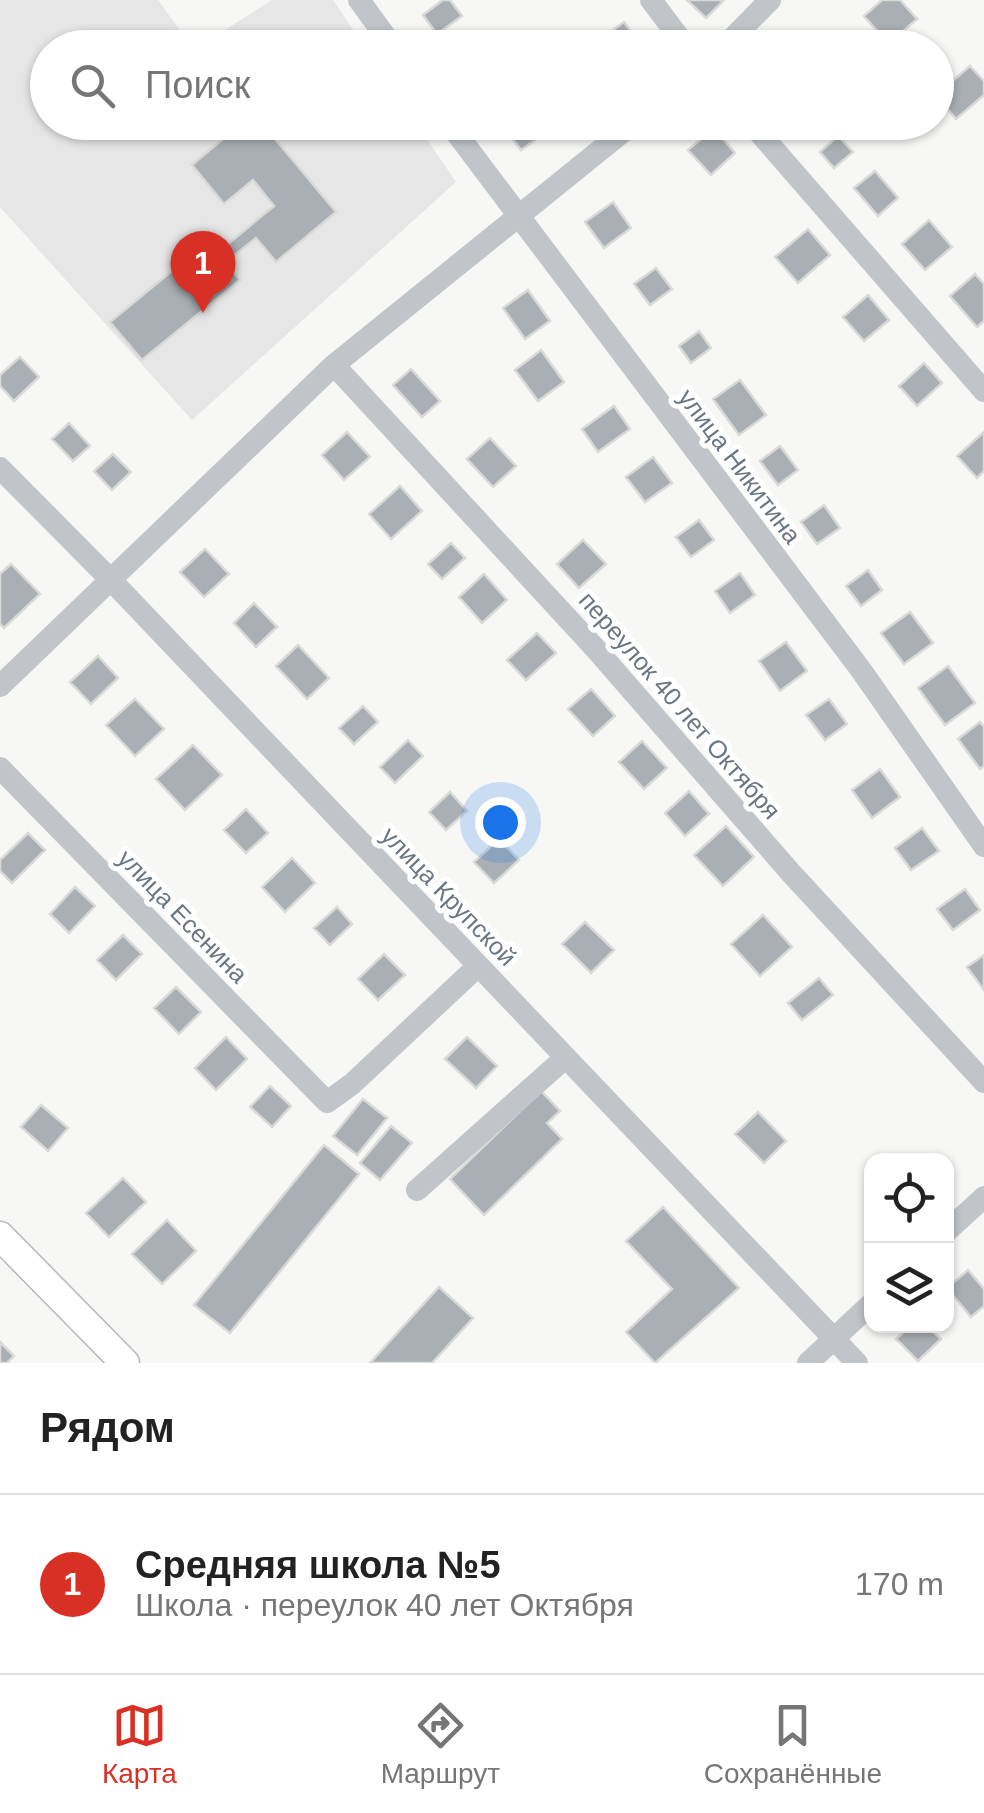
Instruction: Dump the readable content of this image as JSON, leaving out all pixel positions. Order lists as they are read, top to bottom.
{
  "streets": {
    "street": [
      "улица Никитина",
      "переулок 40 лет Октября",
      "улица Крупской",
      "улица Есенина"
    ]
  },
  "crossings": [
    ["улица Крупской", "улица Есенина"]
  ],
  "page": {
    "search": "Поиск",
    "pins": "1",
    "heading": "Рядом",
    "list": [
      {
        "mark": "1",
        "name": "Средняя школа №5",
        "note": "Школа · переулок 40 лет Октября",
        "value": "170 m"
      }
    ],
    "nav": ["Карта", "Маршрут", "Сохранённые"]
  }
}
